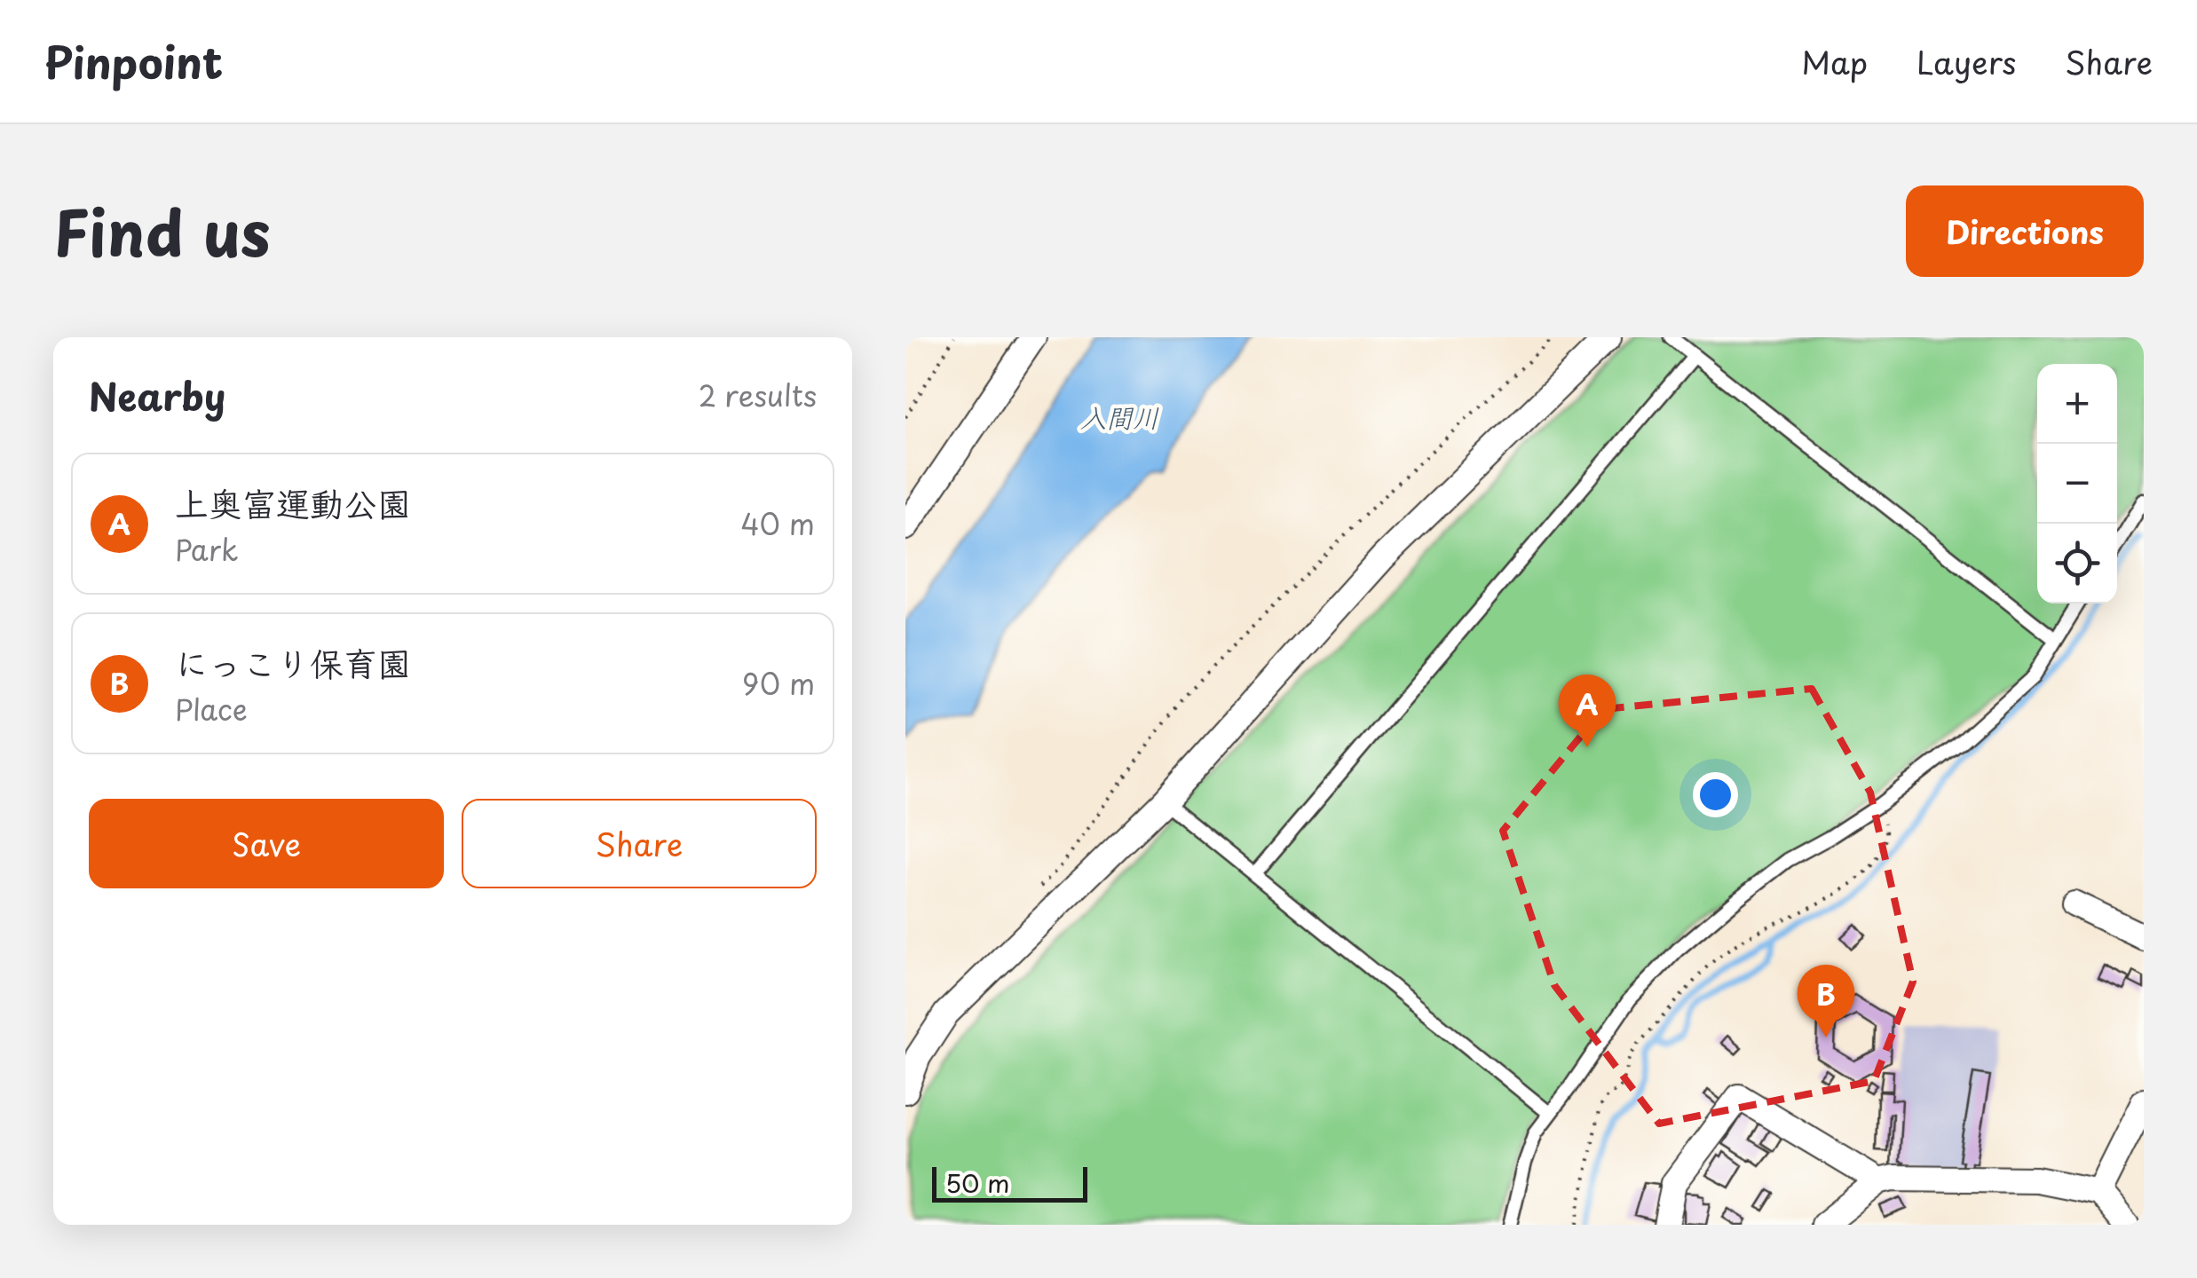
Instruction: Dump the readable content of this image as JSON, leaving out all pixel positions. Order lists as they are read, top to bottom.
{
  "water": ["入間川"],
  "scale_bar": "50 m",
  "page": {
    "header": "Pinpoint",
    "nav": ["Map", "Layers", "Share"],
    "title": "Find us",
    "buttons": [
      "Directions",
      ["Save", "Share"]
    ],
    "heading": ["Nearby", "2 results"],
    "map_buttons": ["+", "−"],
    "list": [
      {
        "mark": "A",
        "name": "上奥富運動公園",
        "note": "Park",
        "value": "40 m"
      },
      {
        "mark": "B",
        "name": "にっこり保育園",
        "note": "Place",
        "value": "90 m"
      }
    ],
    "pins": ["A", "B"],
    "scale": "50 m"
  }
}
